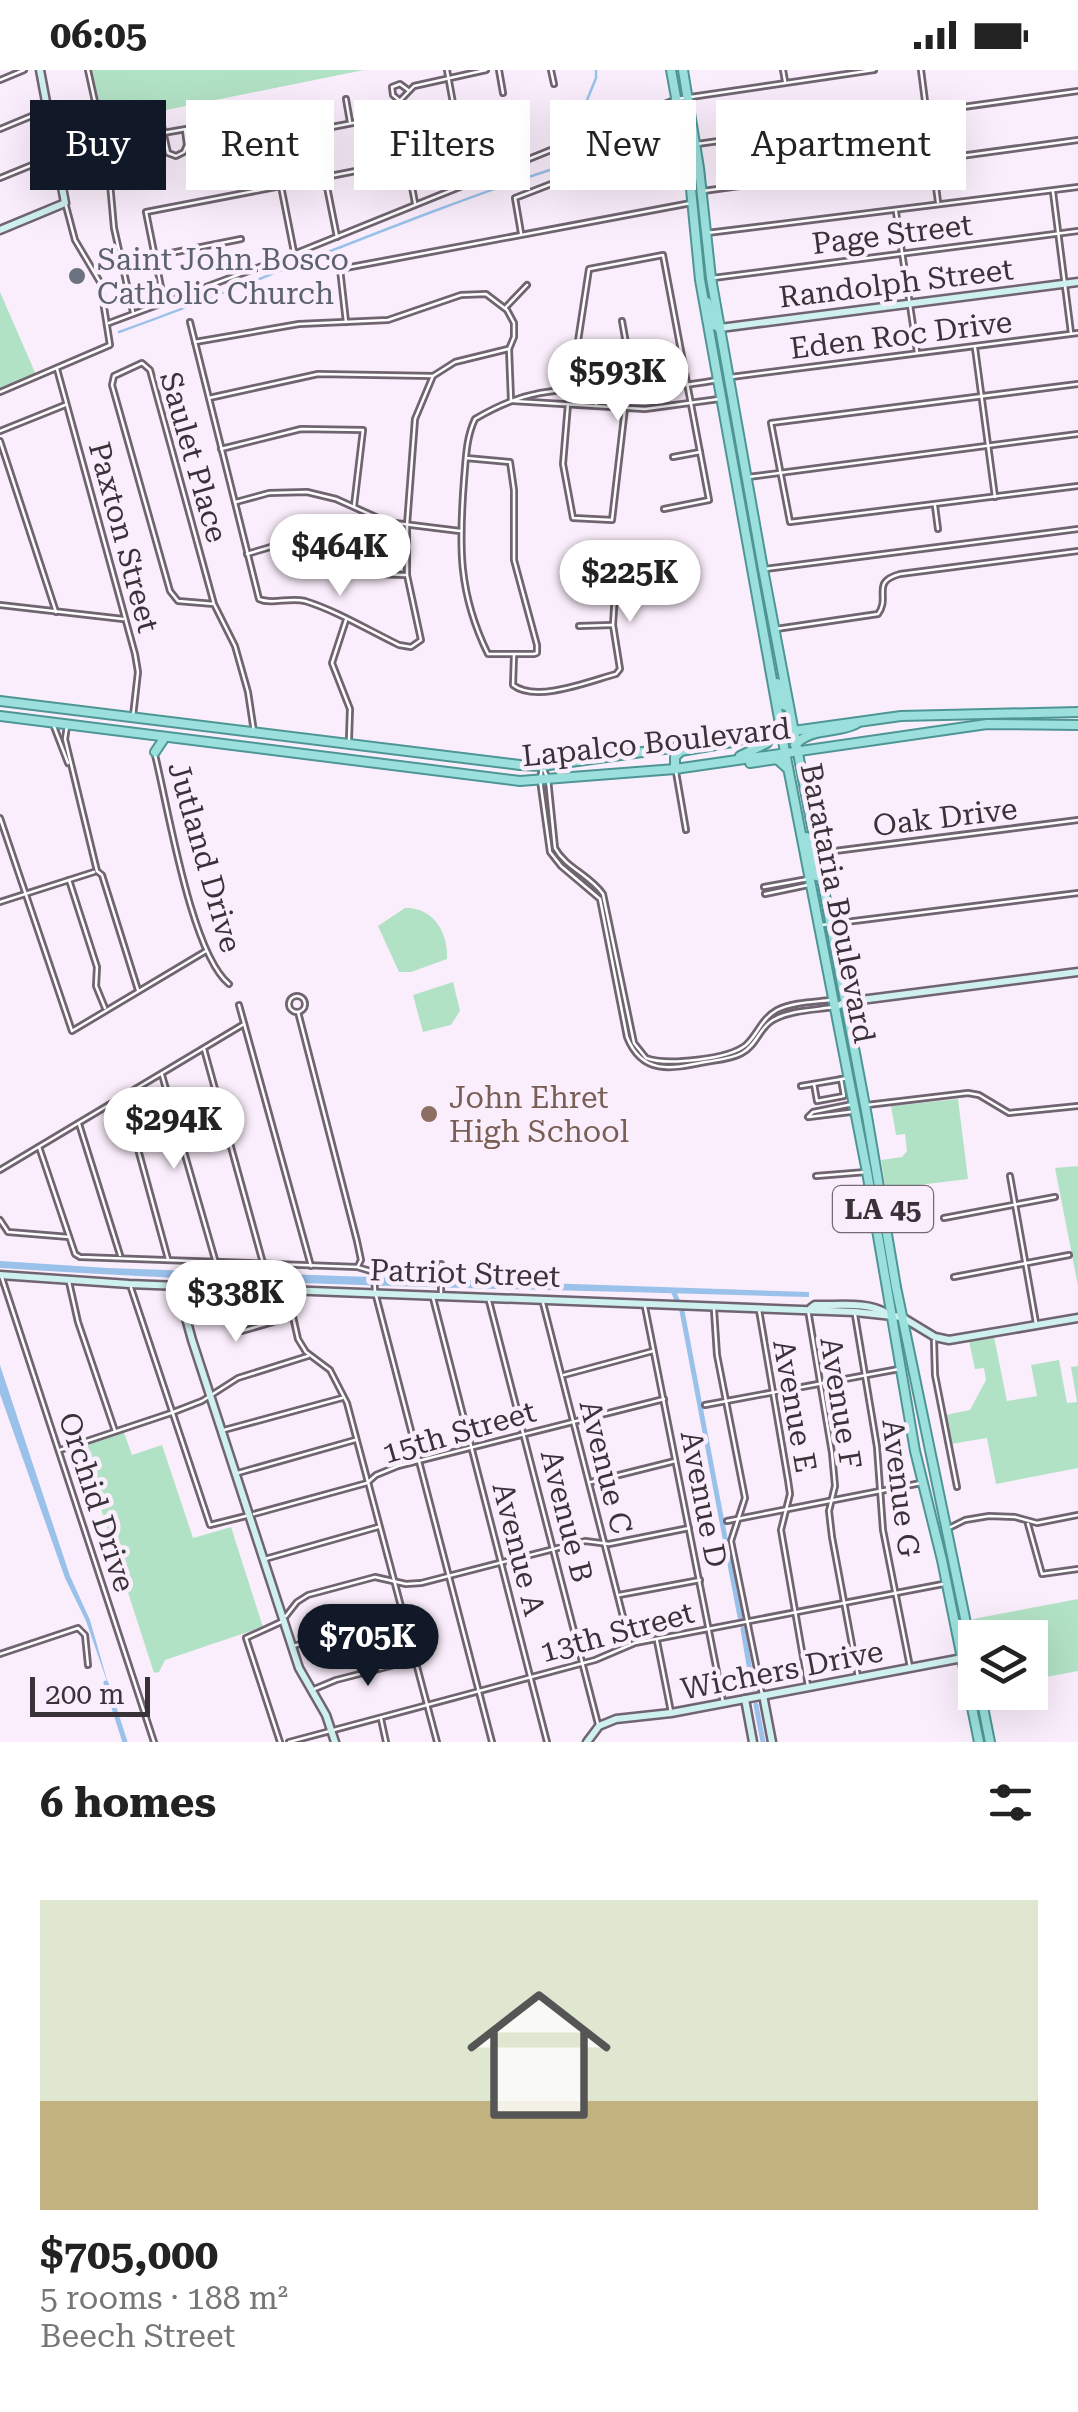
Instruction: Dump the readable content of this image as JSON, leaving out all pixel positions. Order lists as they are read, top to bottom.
{
  "streets": {
    "main road": ["Lapalco Boulevard", "Barataria Boulevard", "LA 45"],
    "street": [
      "Page Street",
      "Randolph Street",
      "Eden Roc Drive",
      "Saulet Place",
      "Paxton Street",
      "Oak Drive",
      "Jutland Drive",
      "Patriot Street",
      "Avenue F",
      "Avenue E",
      "15th Street",
      "Avenue C",
      "Avenue G",
      "Avenue D",
      "Orchid Drive",
      "Avenue B",
      "Avenue A",
      "13th Street",
      "Wichers Drive"
    ]
  },
  "crossings": [
    ["Page Street", "Barataria Boulevard"],
    ["Randolph Street", "Barataria Boulevard"],
    ["Eden Roc Drive", "Barataria Boulevard"],
    ["Saulet Place", "Lapalco Boulevard"],
    ["Paxton Street", "Lapalco Boulevard"],
    ["Lapalco Boulevard", "Jutland Drive"],
    ["Lapalco Boulevard", "Barataria Boulevard"],
    ["Oak Drive", "Barataria Boulevard"],
    ["Barataria Boulevard", "Patriot Street"],
    ["Barataria Boulevard", "13th Street"],
    ["Patriot Street", "Avenue F"],
    ["Patriot Street", "Avenue E"],
    ["Patriot Street", "Avenue C"],
    ["Patriot Street", "Avenue G"],
    ["Patriot Street", "Avenue D"],
    ["Patriot Street", "Orchid Drive"],
    ["Patriot Street", "Avenue B"],
    ["Patriot Street", "Avenue A"],
    ["Avenue F", "13th Street"],
    ["Avenue F", "Wichers Drive"],
    ["Avenue E", "13th Street"],
    ["Avenue E", "Wichers Drive"],
    ["15th Street", "Avenue C"],
    ["15th Street", "Avenue D"],
    ["15th Street", "Avenue B"],
    ["15th Street", "Avenue A"],
    ["Avenue C", "13th Street"],
    ["Avenue G", "13th Street"],
    ["Avenue G", "Wichers Drive"],
    ["Avenue D", "13th Street"],
    ["Avenue D", "Wichers Drive"],
    ["Avenue B", "13th Street"],
    ["Avenue B", "Wichers Drive"],
    ["Avenue A", "13th Street"]
  ],
  "places": ["Saint John Bosco Catholic Church", "John Ehret High School"],
  "scale_bar": "200 m",
  "page": {
    "status": "06:05",
    "chip": [
      "Buy",
      "Rent",
      "Filters",
      "New",
      "Apartment"
    ],
    "price": [
      "$593K",
      "$464K",
      "$225K",
      "$294K",
      "$338K",
      "$705K"
    ],
    "scale": "200 m",
    "heading": "6 homes",
    "list": [
      {
        "name": "$705,000",
        "note": "5 rooms · 188 m² · Beech Street"
      }
    ]
  }
}
